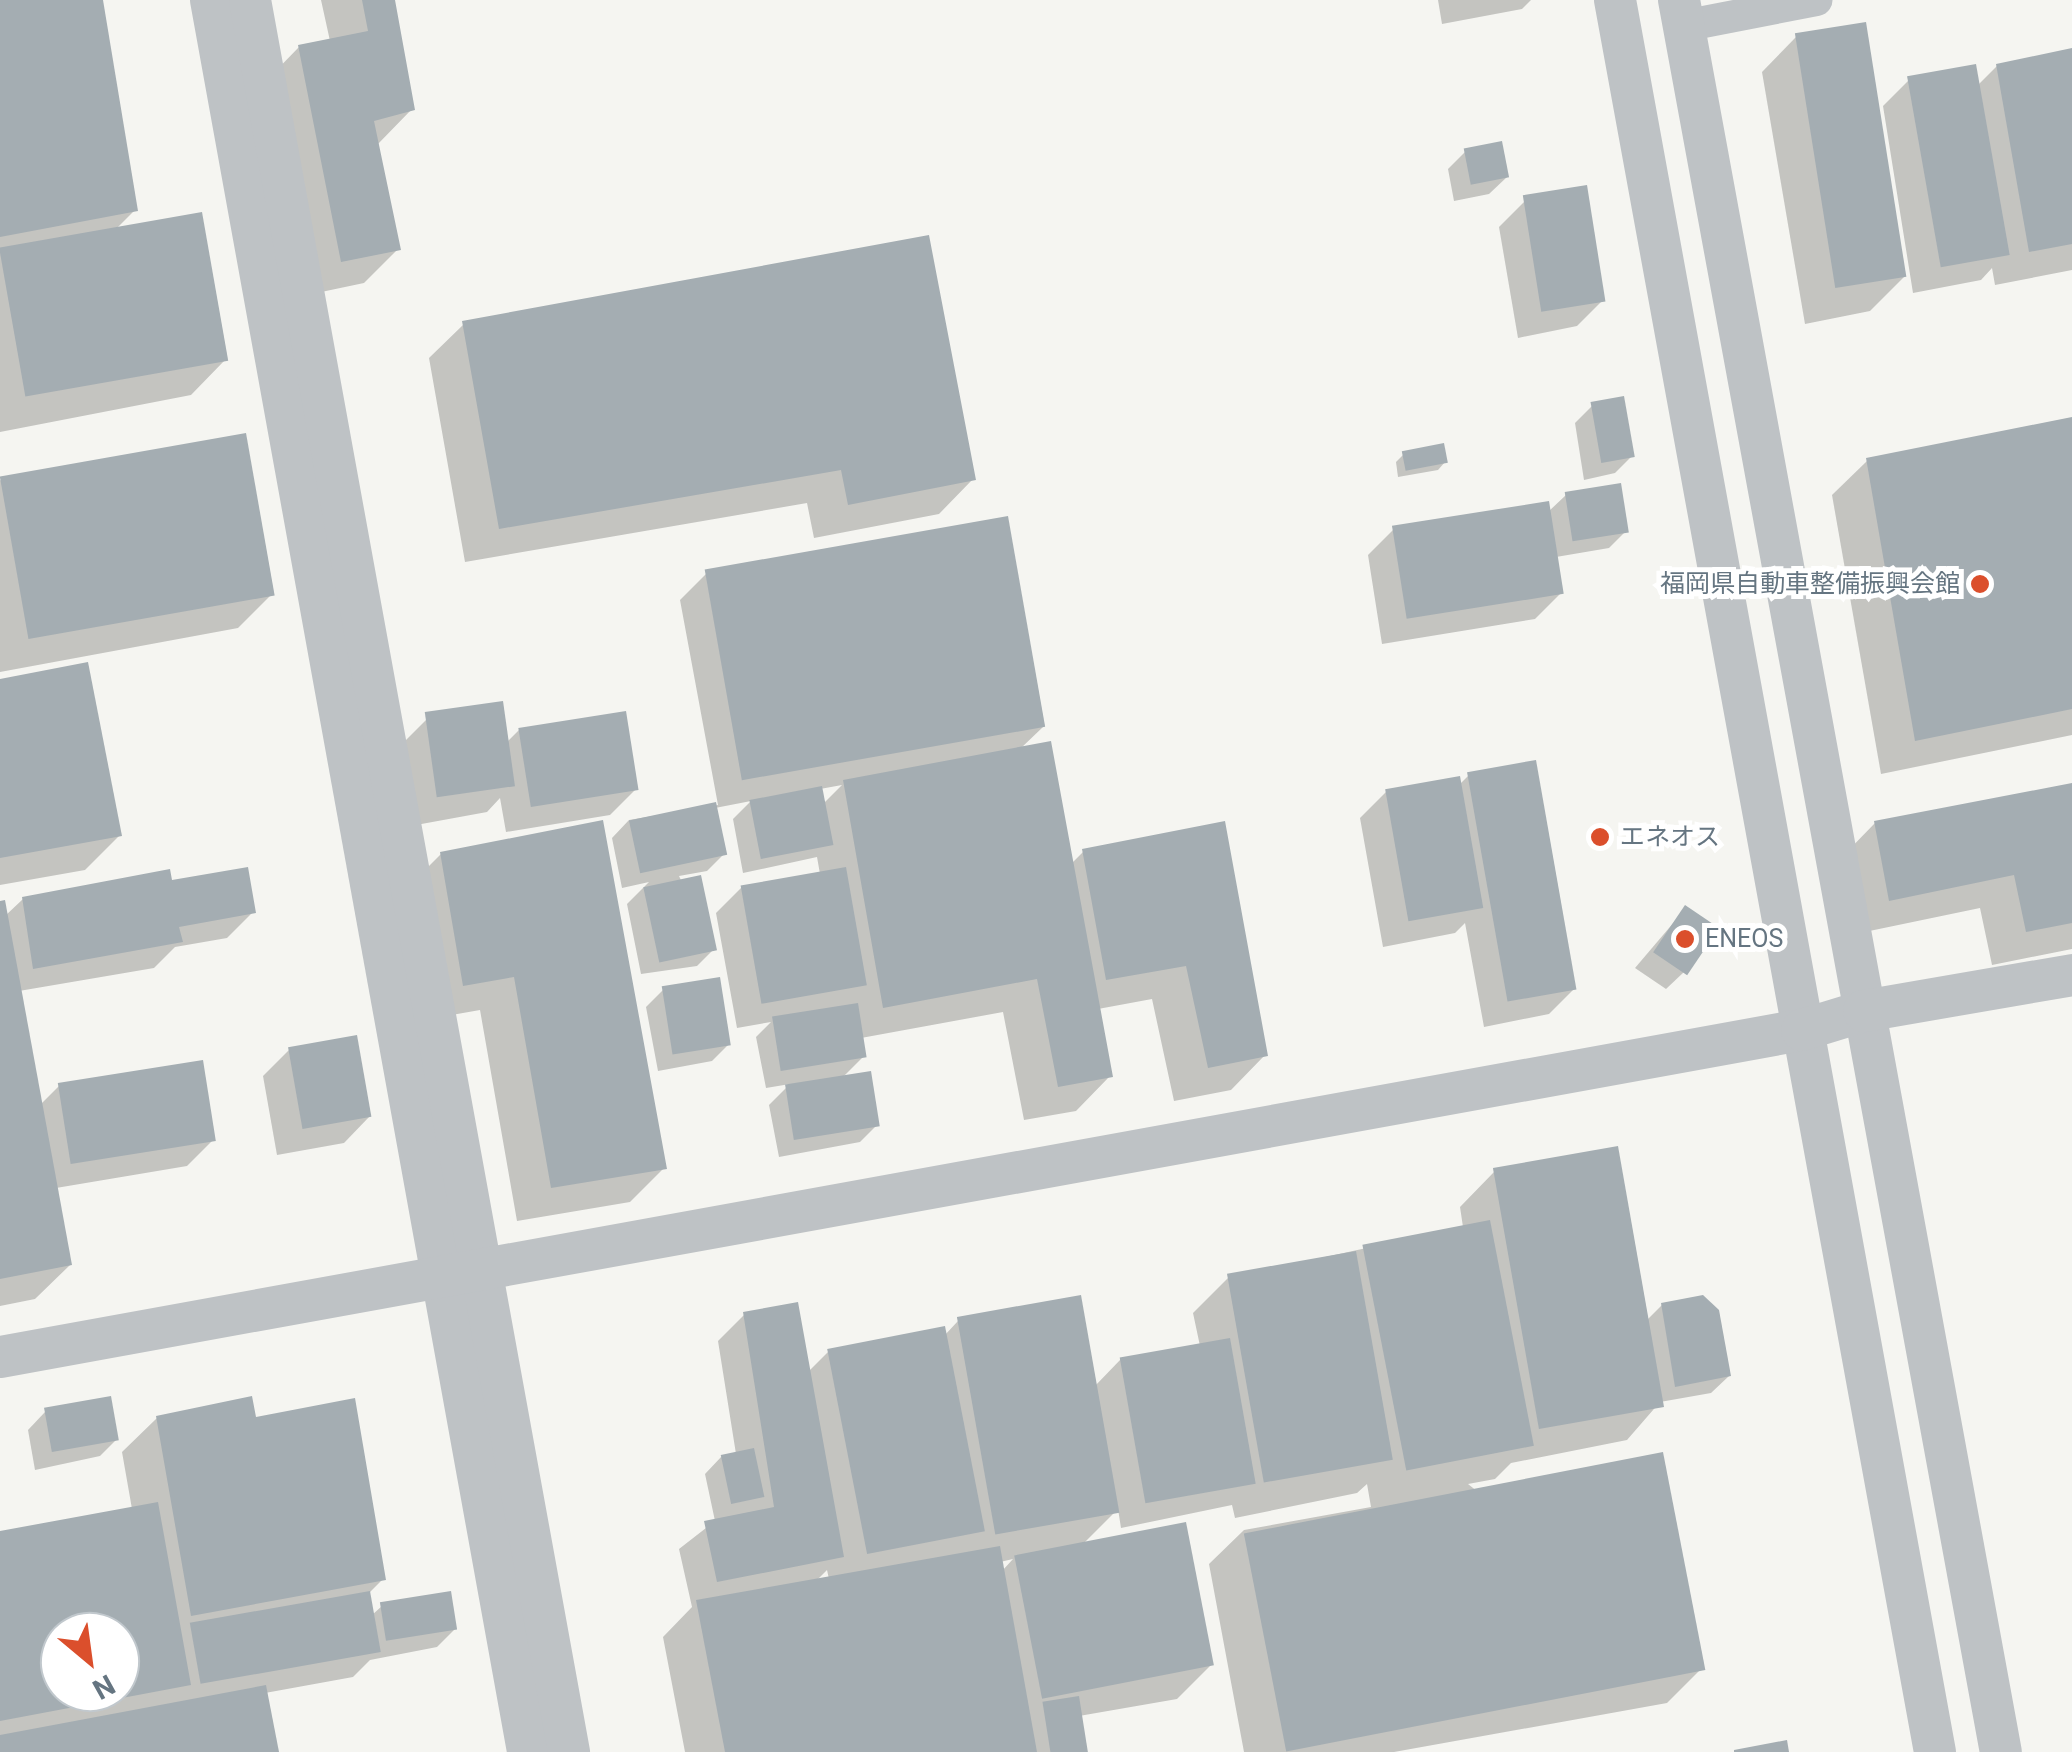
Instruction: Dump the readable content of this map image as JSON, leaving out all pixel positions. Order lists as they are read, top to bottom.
{
  "places": ["福岡県自動車整備振興会館", "エネオス", "ENEOS"],
  "north": "bottom right"
}
